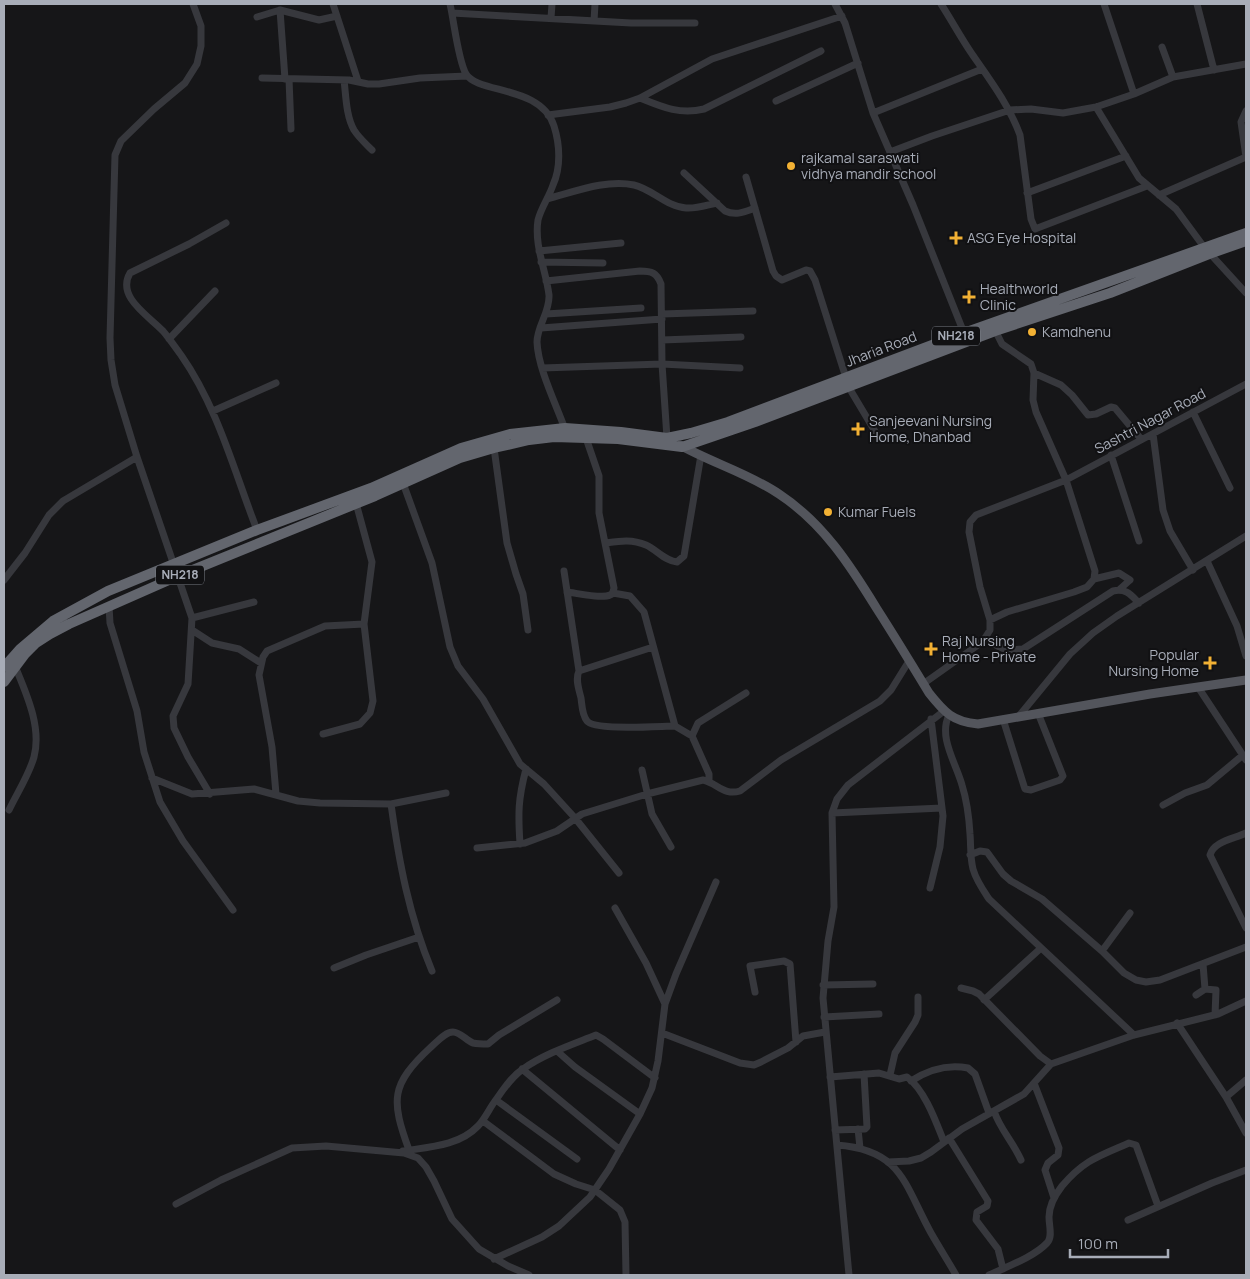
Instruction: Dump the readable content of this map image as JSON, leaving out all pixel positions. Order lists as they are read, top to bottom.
{
  "streets": {
    "highway": ["NH218", "Jharia Road"],
    "street": ["Sashtri Nagar Road"]
  },
  "crossings": [
    ["NH218", "Jharia Road"]
  ],
  "places": {
    "other": ["rajkamal saraswati vidhya mandir school", "Kamdhenu", "Kumar Fuels"],
    "health": [
      "ASG Eye Hospital",
      "Healthworld Clinic",
      "Sanjeevani Nursing Home, Dhanbad",
      "Raj Nursing Home - Private",
      "Popular Nursing Home"
    ]
  },
  "scale_bar": "100 m"
}
